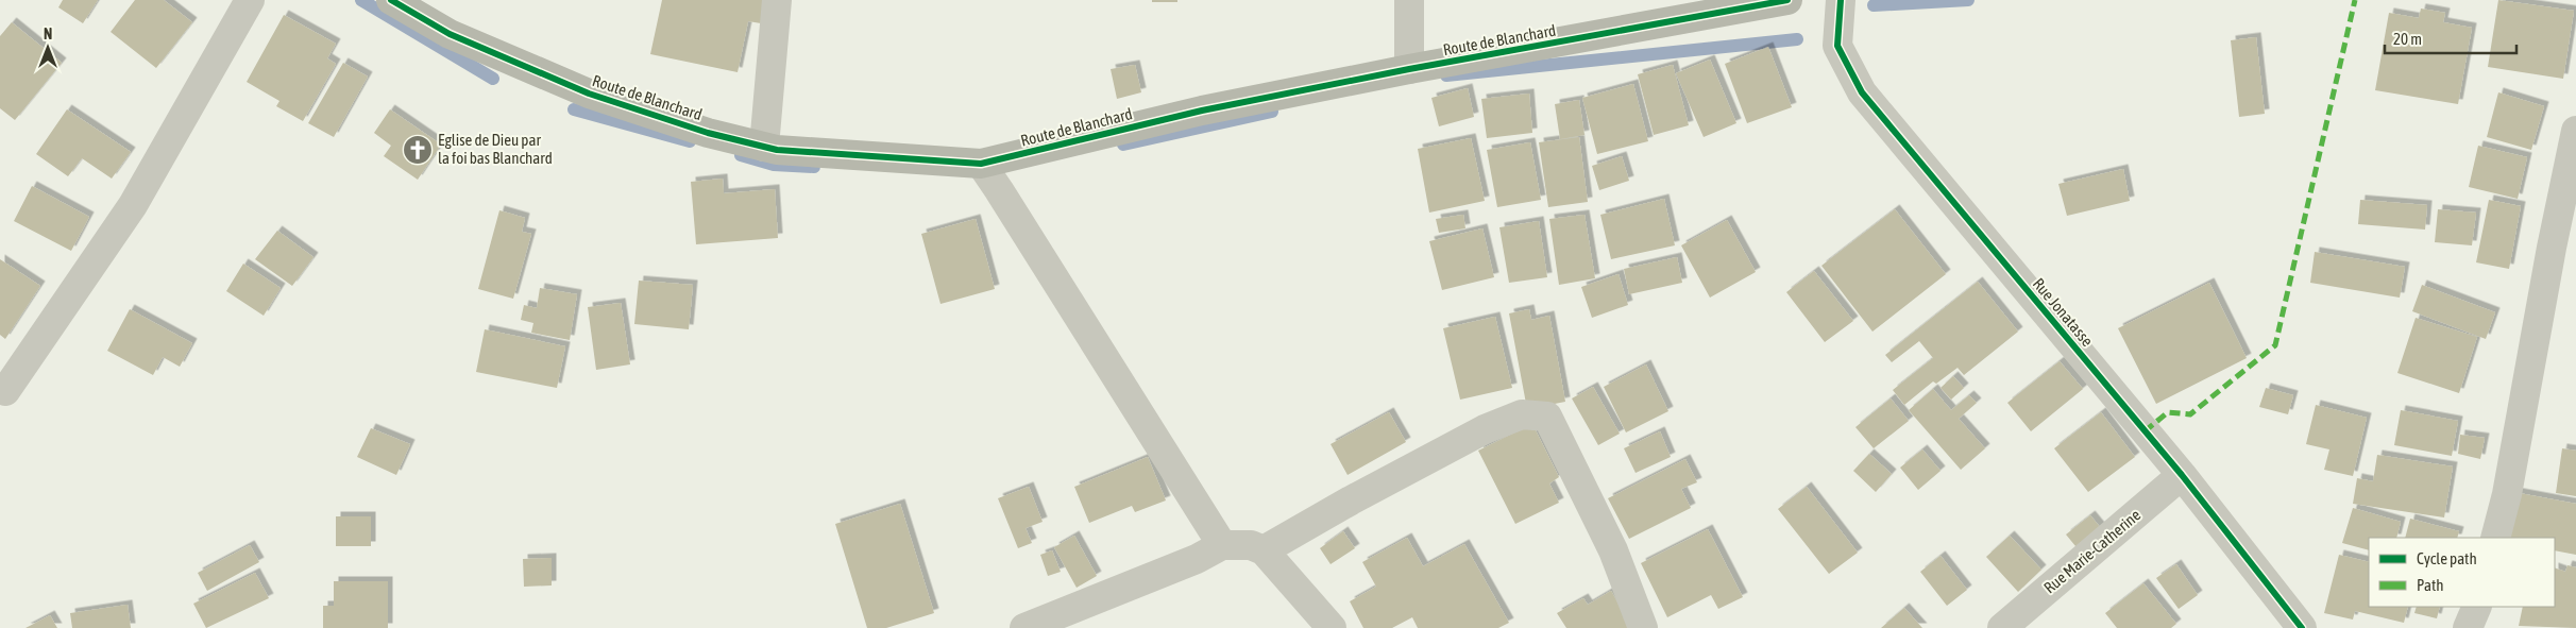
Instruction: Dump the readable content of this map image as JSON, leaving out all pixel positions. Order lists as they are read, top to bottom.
{
  "streets": {
    "street": ["Route de Blanchard", "Rue Jonatasse", "Rue Marie-Catherine"]
  },
  "crossings": [
    ["Rue Jonatasse", "Rue Marie-Catherine"]
  ],
  "places": {
    "church": ["Eglise de Dieu par la foi bas Blanchard"]
  },
  "legend": ["Cycle path", "Path"],
  "scale_bar": "20 m",
  "north": "top"
}
